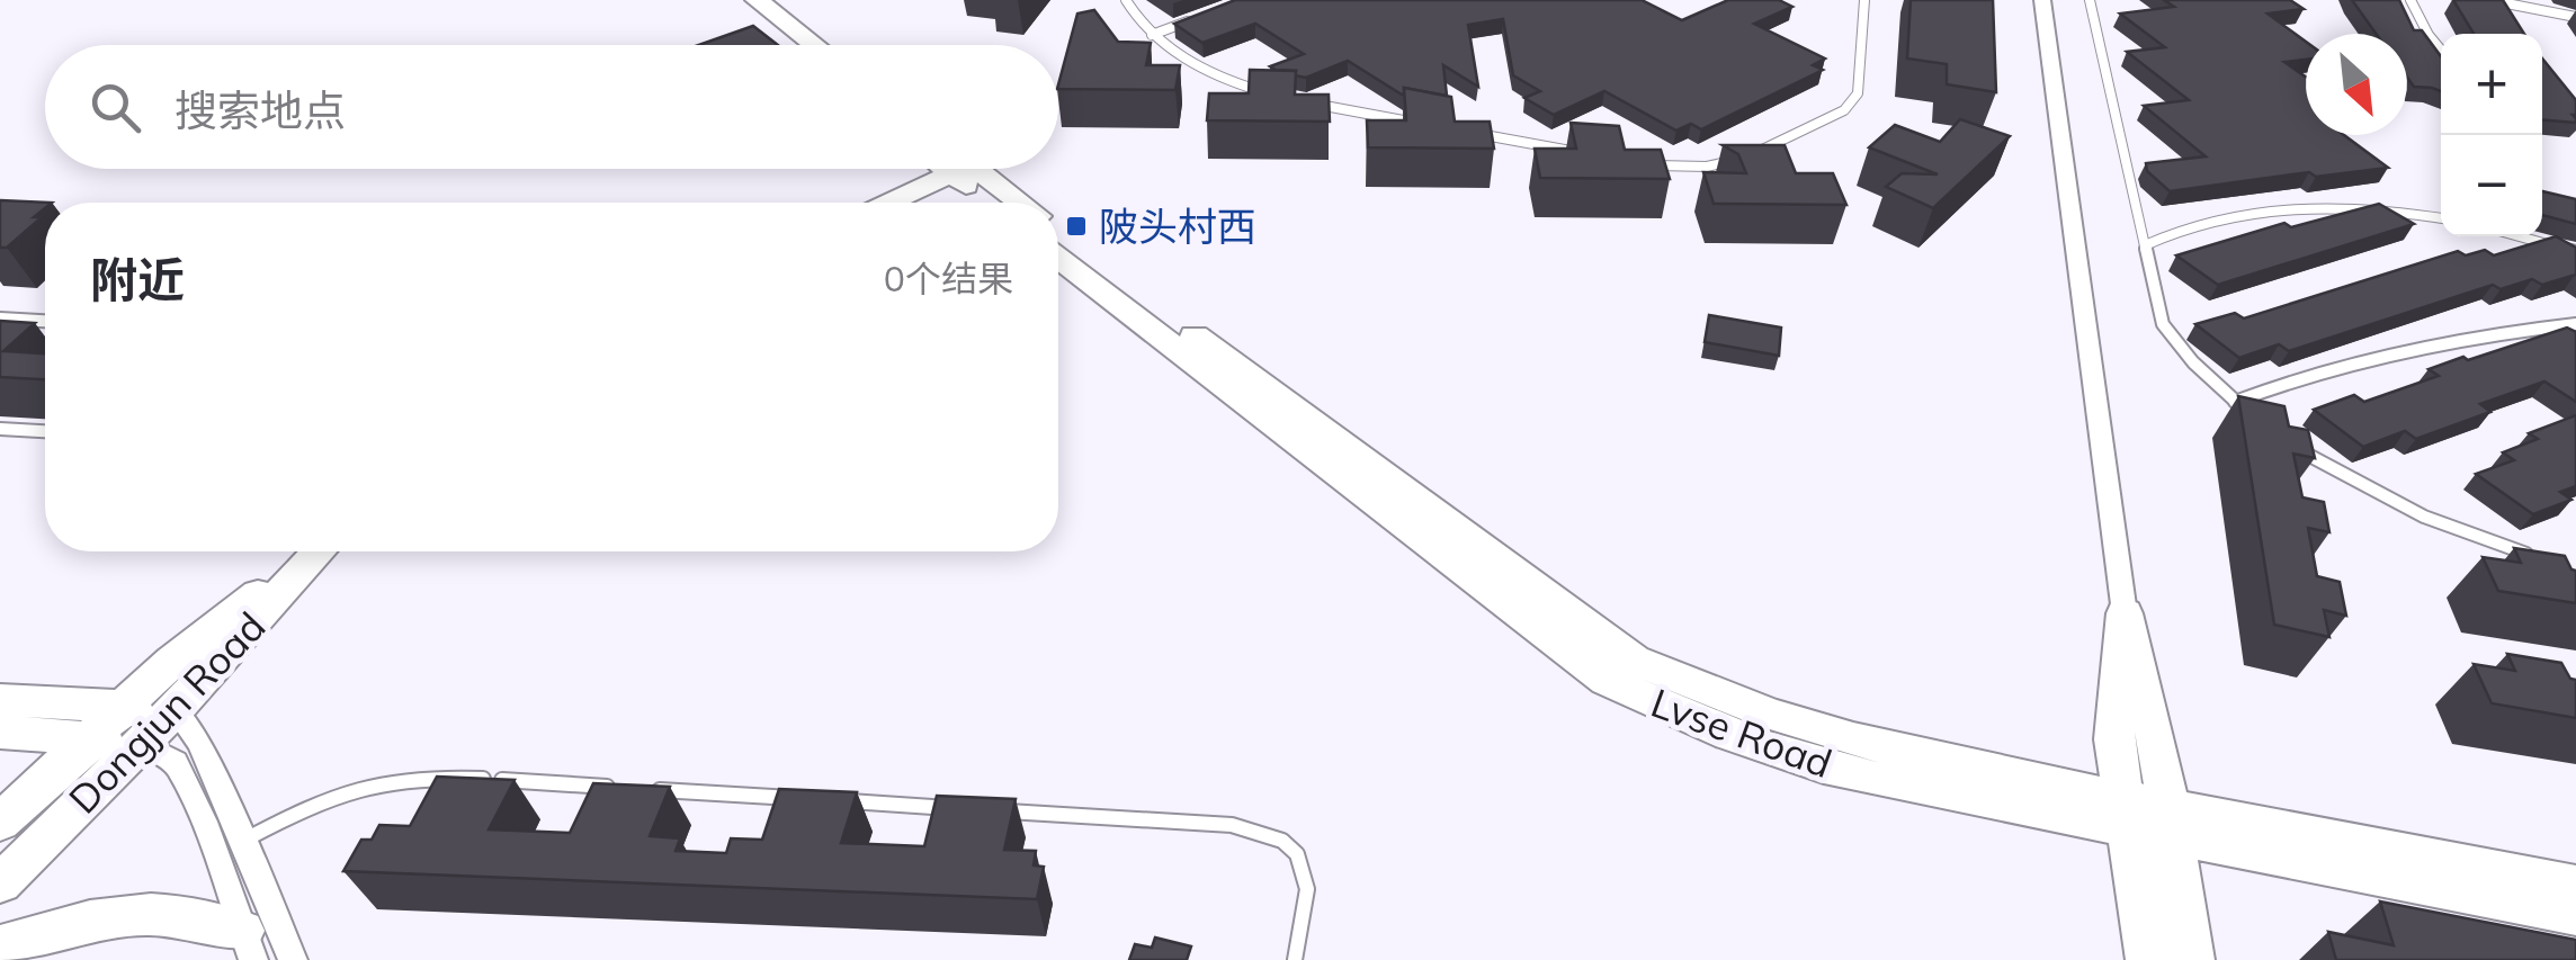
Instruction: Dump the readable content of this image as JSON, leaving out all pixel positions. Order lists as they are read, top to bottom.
{
  "streets": {
    "main road": ["Dongjun Road", "Lvse Road"]
  },
  "places": {
    "transit": ["陂头村西"]
  },
  "north": "bottom right",
  "page": {
    "map_buttons": ["+", "−"],
    "search": "搜索地点",
    "heading": ["附近", "0个结果"]
  }
}
